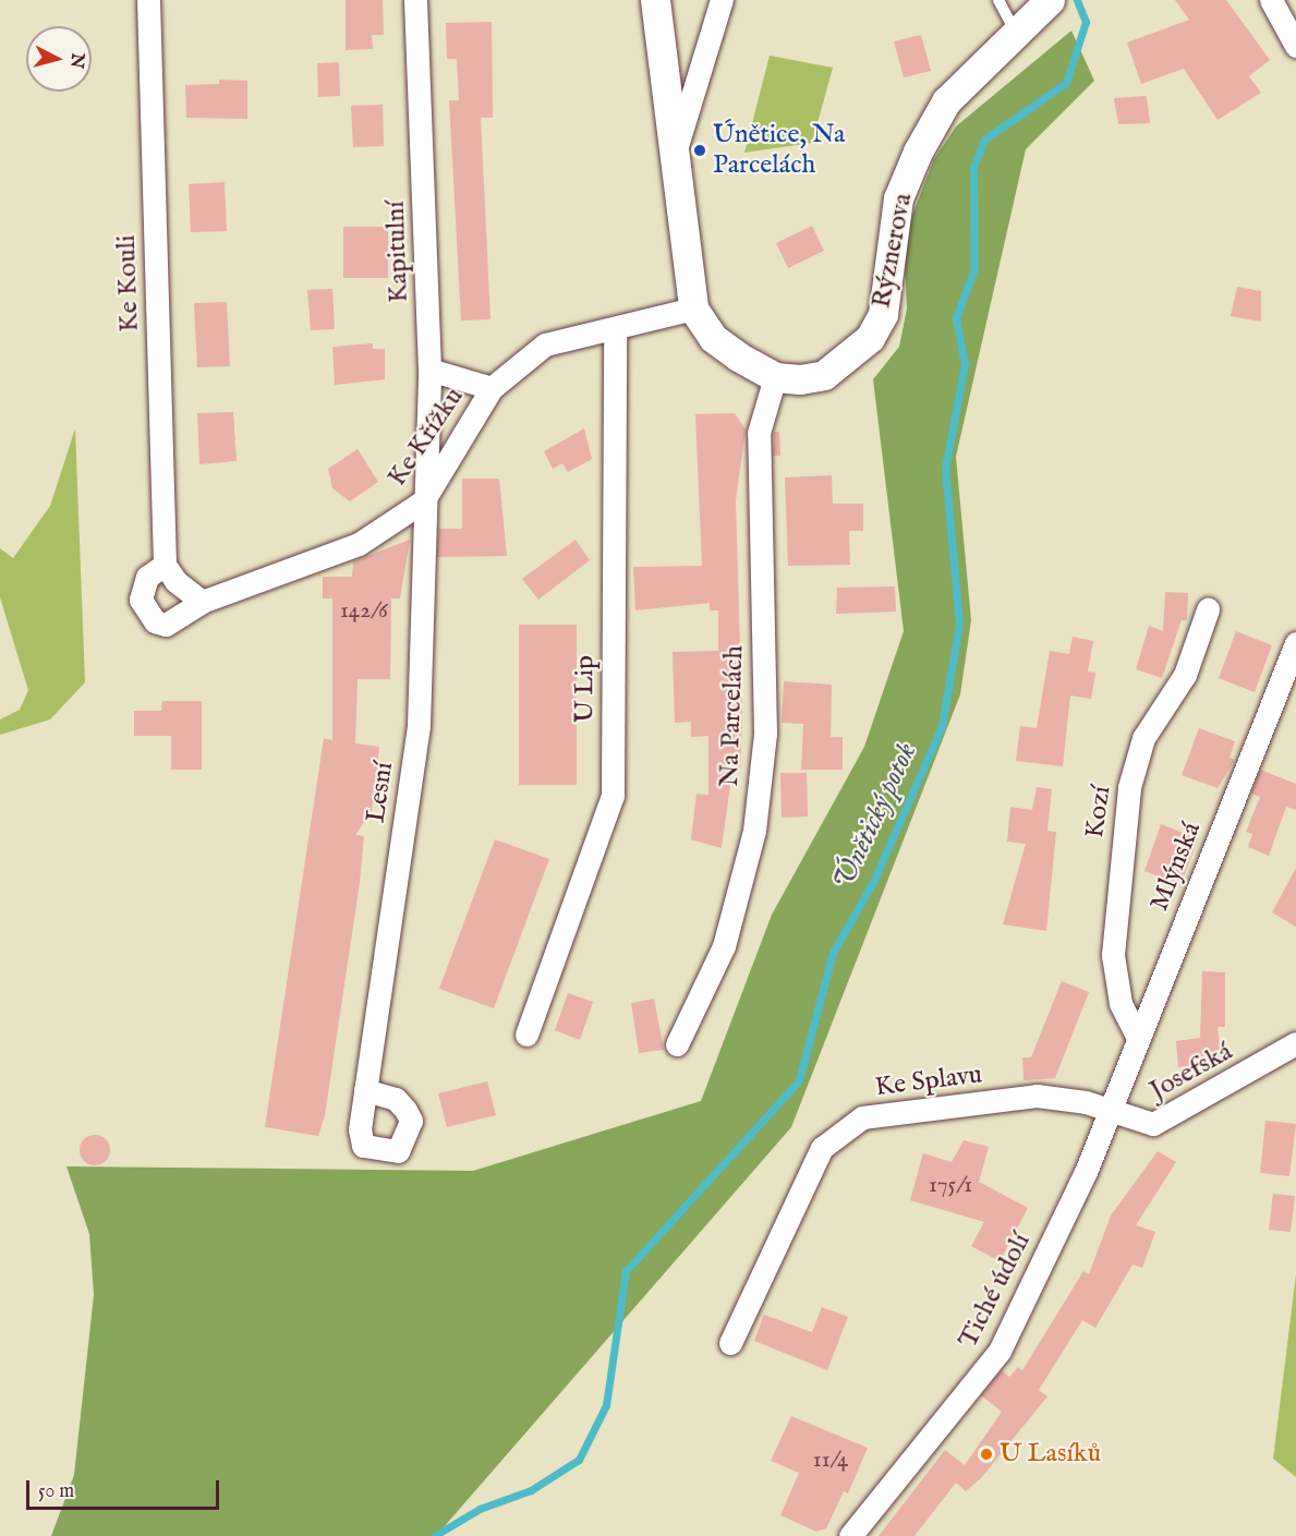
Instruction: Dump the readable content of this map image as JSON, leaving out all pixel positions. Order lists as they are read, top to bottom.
{
  "streets": {
    "street": [
      "Rýznerova",
      "Kapitulní",
      "Ke Kouli",
      "Ke Křížku",
      "U Lip",
      "Na Parcelách",
      "Lesní",
      "Kozí",
      "Mlýnská",
      "Josefská",
      "Ke Splavu",
      "Tiché údolí"
    ]
  },
  "crossings": [
    ["Rýznerova", "Na Parcelách"],
    ["Kapitulní", "Ke Křížku"],
    ["Kapitulní", "Lesní"],
    ["Ke Křížku", "U Lip"],
    ["Ke Křížku", "Lesní"],
    ["Kozí", "Mlýnská"],
    ["Mlýnská", "Josefská"],
    ["Mlýnská", "Ke Splavu"],
    ["Mlýnská", "Tiché údolí"],
    ["Josefská", "Ke Splavu"],
    ["Josefská", "Tiché údolí"],
    ["Ke Splavu", "Tiché údolí"]
  ],
  "water": ["Únětický potok"],
  "places": ["Únětice, Na Parcelách", "U Lasíků"],
  "house_numbers": ["142/6", "175/1", "11/4"],
  "scale_bar": "50 m",
  "north": "right"
}
